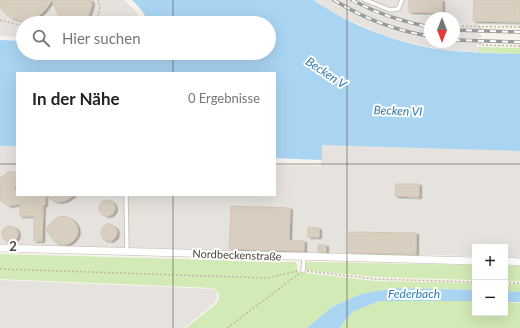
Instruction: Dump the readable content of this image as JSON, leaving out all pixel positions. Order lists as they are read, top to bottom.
{
  "streets": {
    "street": ["Nordbeckenstraße"]
  },
  "water": ["Becken V", "Becken VI", "Federbach"],
  "north": "bottom",
  "page": {
    "search": "Hier suchen",
    "heading": ["In der Nähe", "0 Ergebnisse"],
    "map_buttons": ["+", "−"]
  },
  "grid": {
    "rows": ["2"]
  }
}
